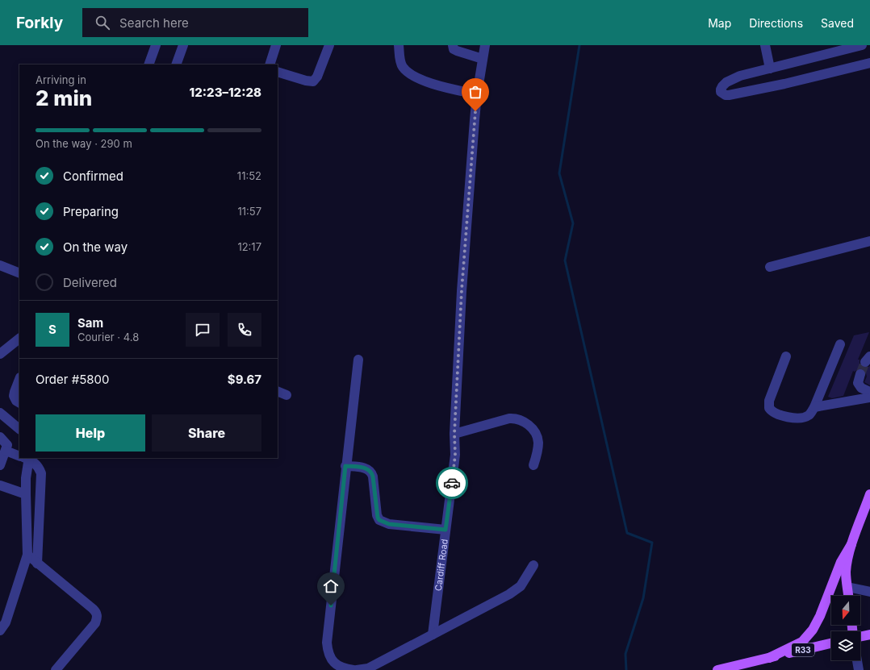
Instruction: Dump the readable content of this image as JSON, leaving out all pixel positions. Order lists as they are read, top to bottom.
{
  "streets": {
    "main road": ["R33"],
    "street": ["Cardiff Road"]
  },
  "north": "bottom",
  "page": {
    "header": "Forkly",
    "search": "Search here",
    "nav": ["Map", "Directions", "Saved"],
    "heading": ["2 min", "Arriving in", "12:23–12:28"],
    "panel": [
      "Sam",
      "Courier · 4.8",
      "Order #5800",
      "$9.67"
    ],
    "bar": "On the way · 290 m",
    "list": [
      ["Confirmed", "11:52"],
      ["Preparing", "11:57"],
      ["On the way", "12:17"],
      "Delivered"
    ],
    "round": "S",
    "buttons": ["Help", "Share"]
  }
}
